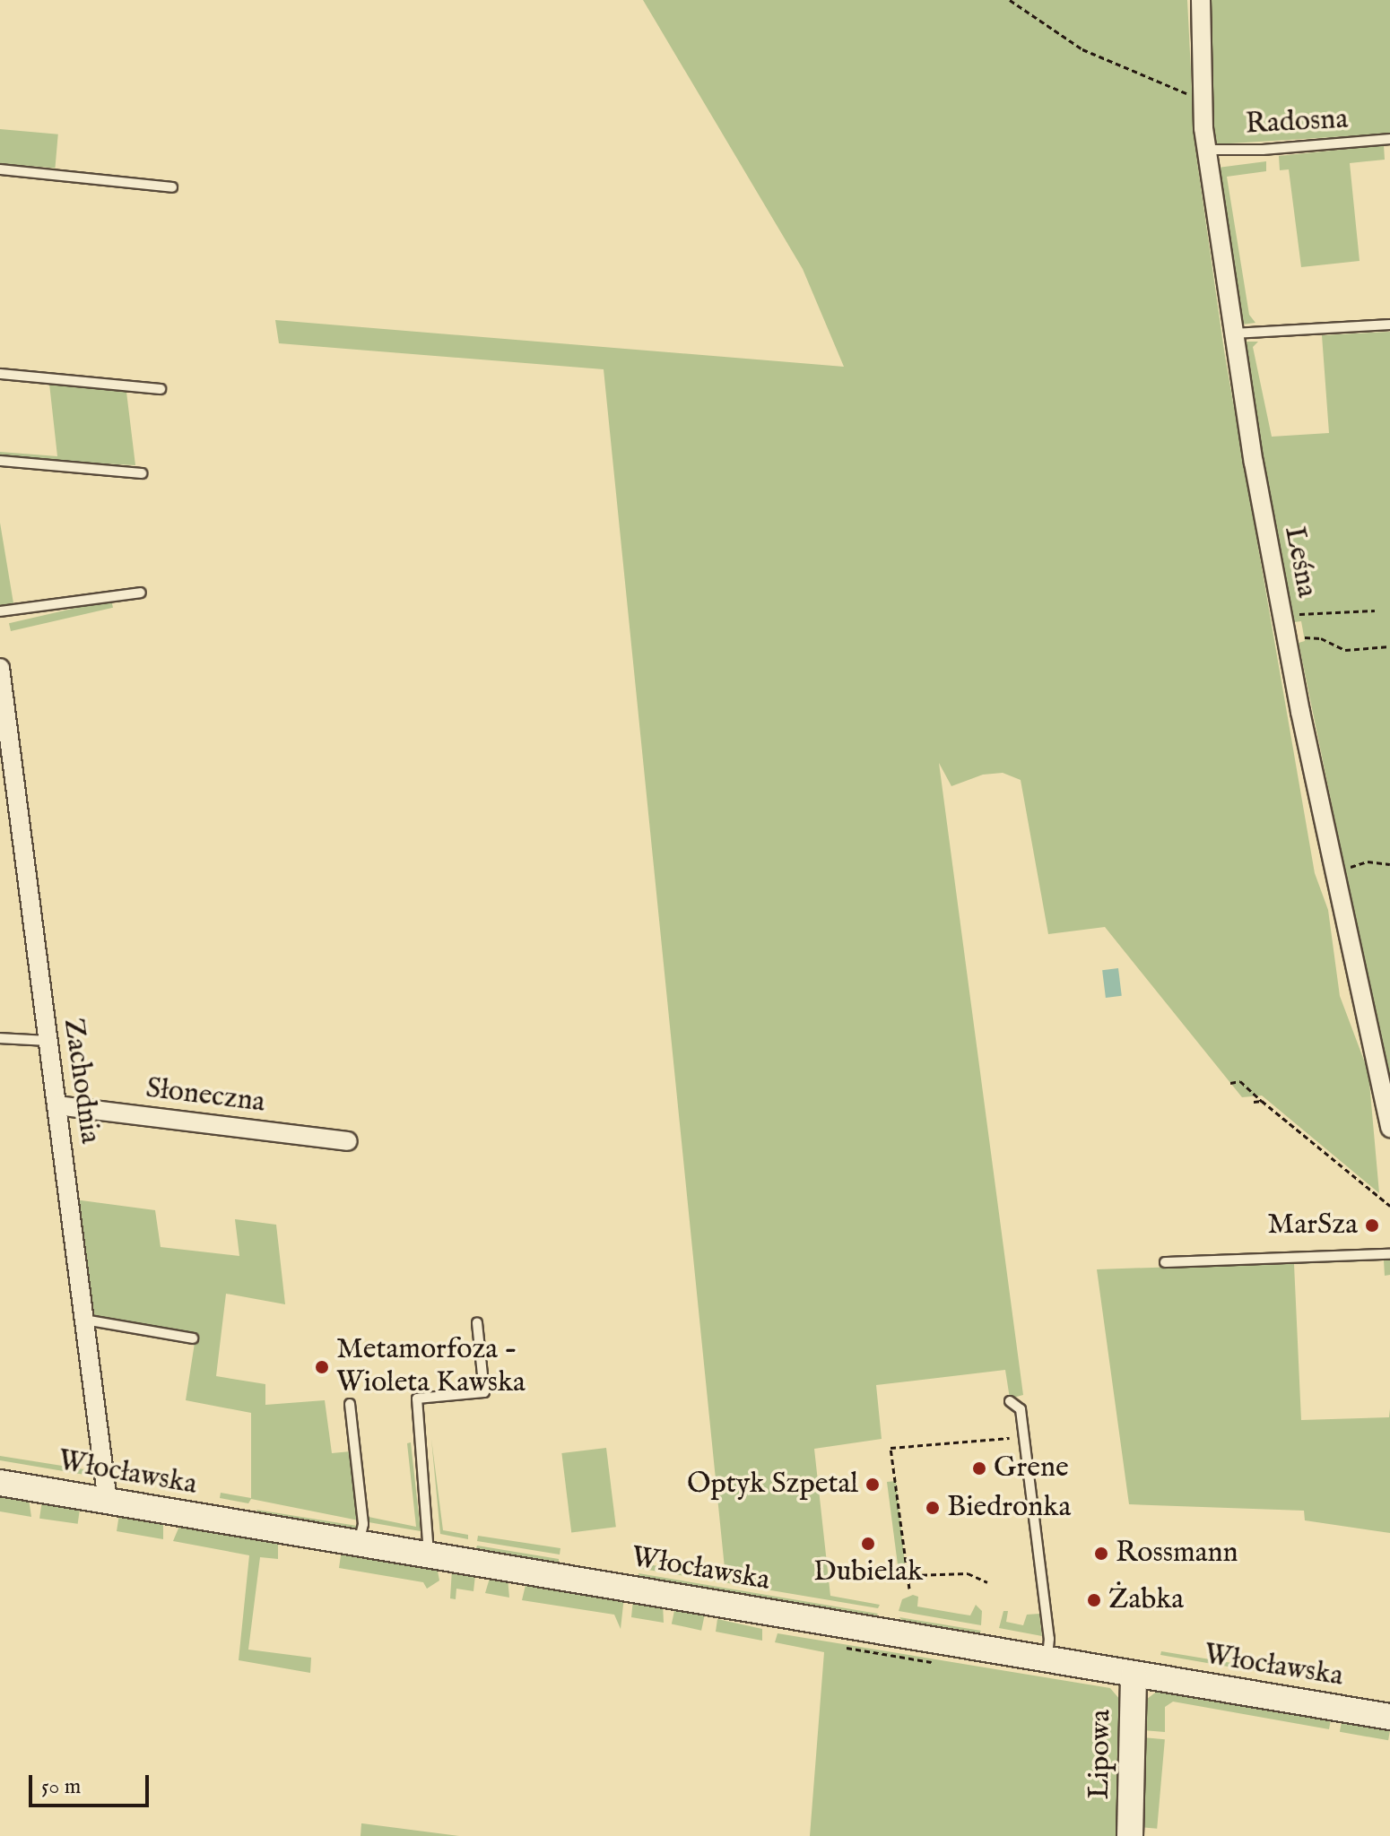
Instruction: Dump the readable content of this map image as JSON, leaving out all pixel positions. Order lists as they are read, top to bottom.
{
  "streets": {
    "main road": ["Włocławska", "Lipowa"],
    "street": ["Leśna", "Zachodnia", "Słoneczna"],
    "lane": ["Radosna"]
  },
  "crossings": [
    ["Radosna", "Leśna"],
    ["Zachodnia", "Słoneczna"],
    ["Zachodnia", "Włocławska"],
    ["Włocławska", "Lipowa"]
  ],
  "places": [
    "MarSza",
    "Metamorfoza - Wioleta Kawska",
    "Grene",
    "Optyk Szpetal",
    "Biedronka",
    "Dubielak",
    "Rossmann",
    "Żabka"
  ],
  "scale_bar": "50 m"
}
